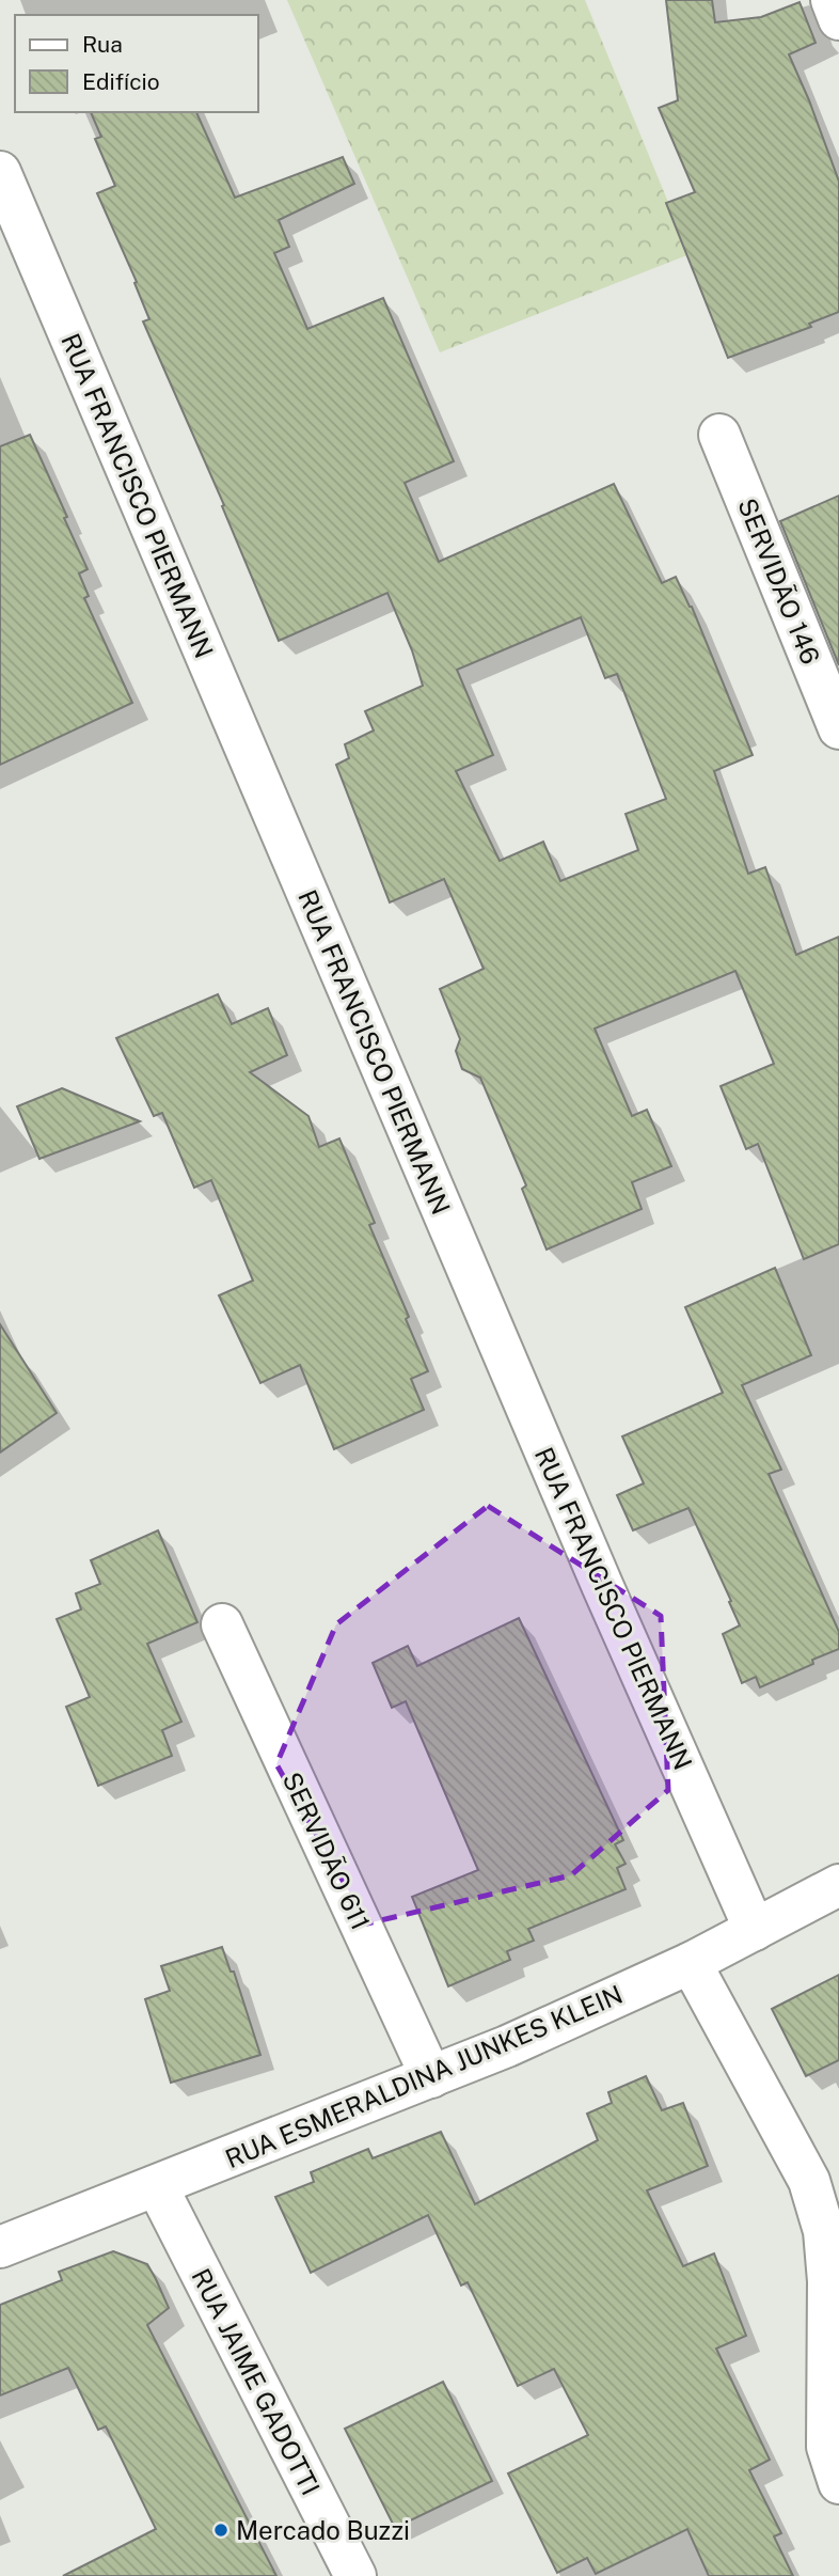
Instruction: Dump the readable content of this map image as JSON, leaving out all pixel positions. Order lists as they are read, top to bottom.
{
  "streets": {
    "street": [
      "RUA FRANCISCO PIERMANN",
      "SERVIDÃO 146",
      "SERVIDÃO 611",
      "RUA ESMERALDINA JUNKES KLEIN",
      "RUA JAIME GADOTTI"
    ]
  },
  "crossings": [
    ["RUA FRANCISCO PIERMANN", "RUA ESMERALDINA JUNKES KLEIN"],
    ["SERVIDÃO 611", "RUA ESMERALDINA JUNKES KLEIN"],
    ["RUA ESMERALDINA JUNKES KLEIN", "RUA JAIME GADOTTI"]
  ],
  "places": ["Mercado Buzzi"],
  "legend": ["Rua", "Edifício"]
}
